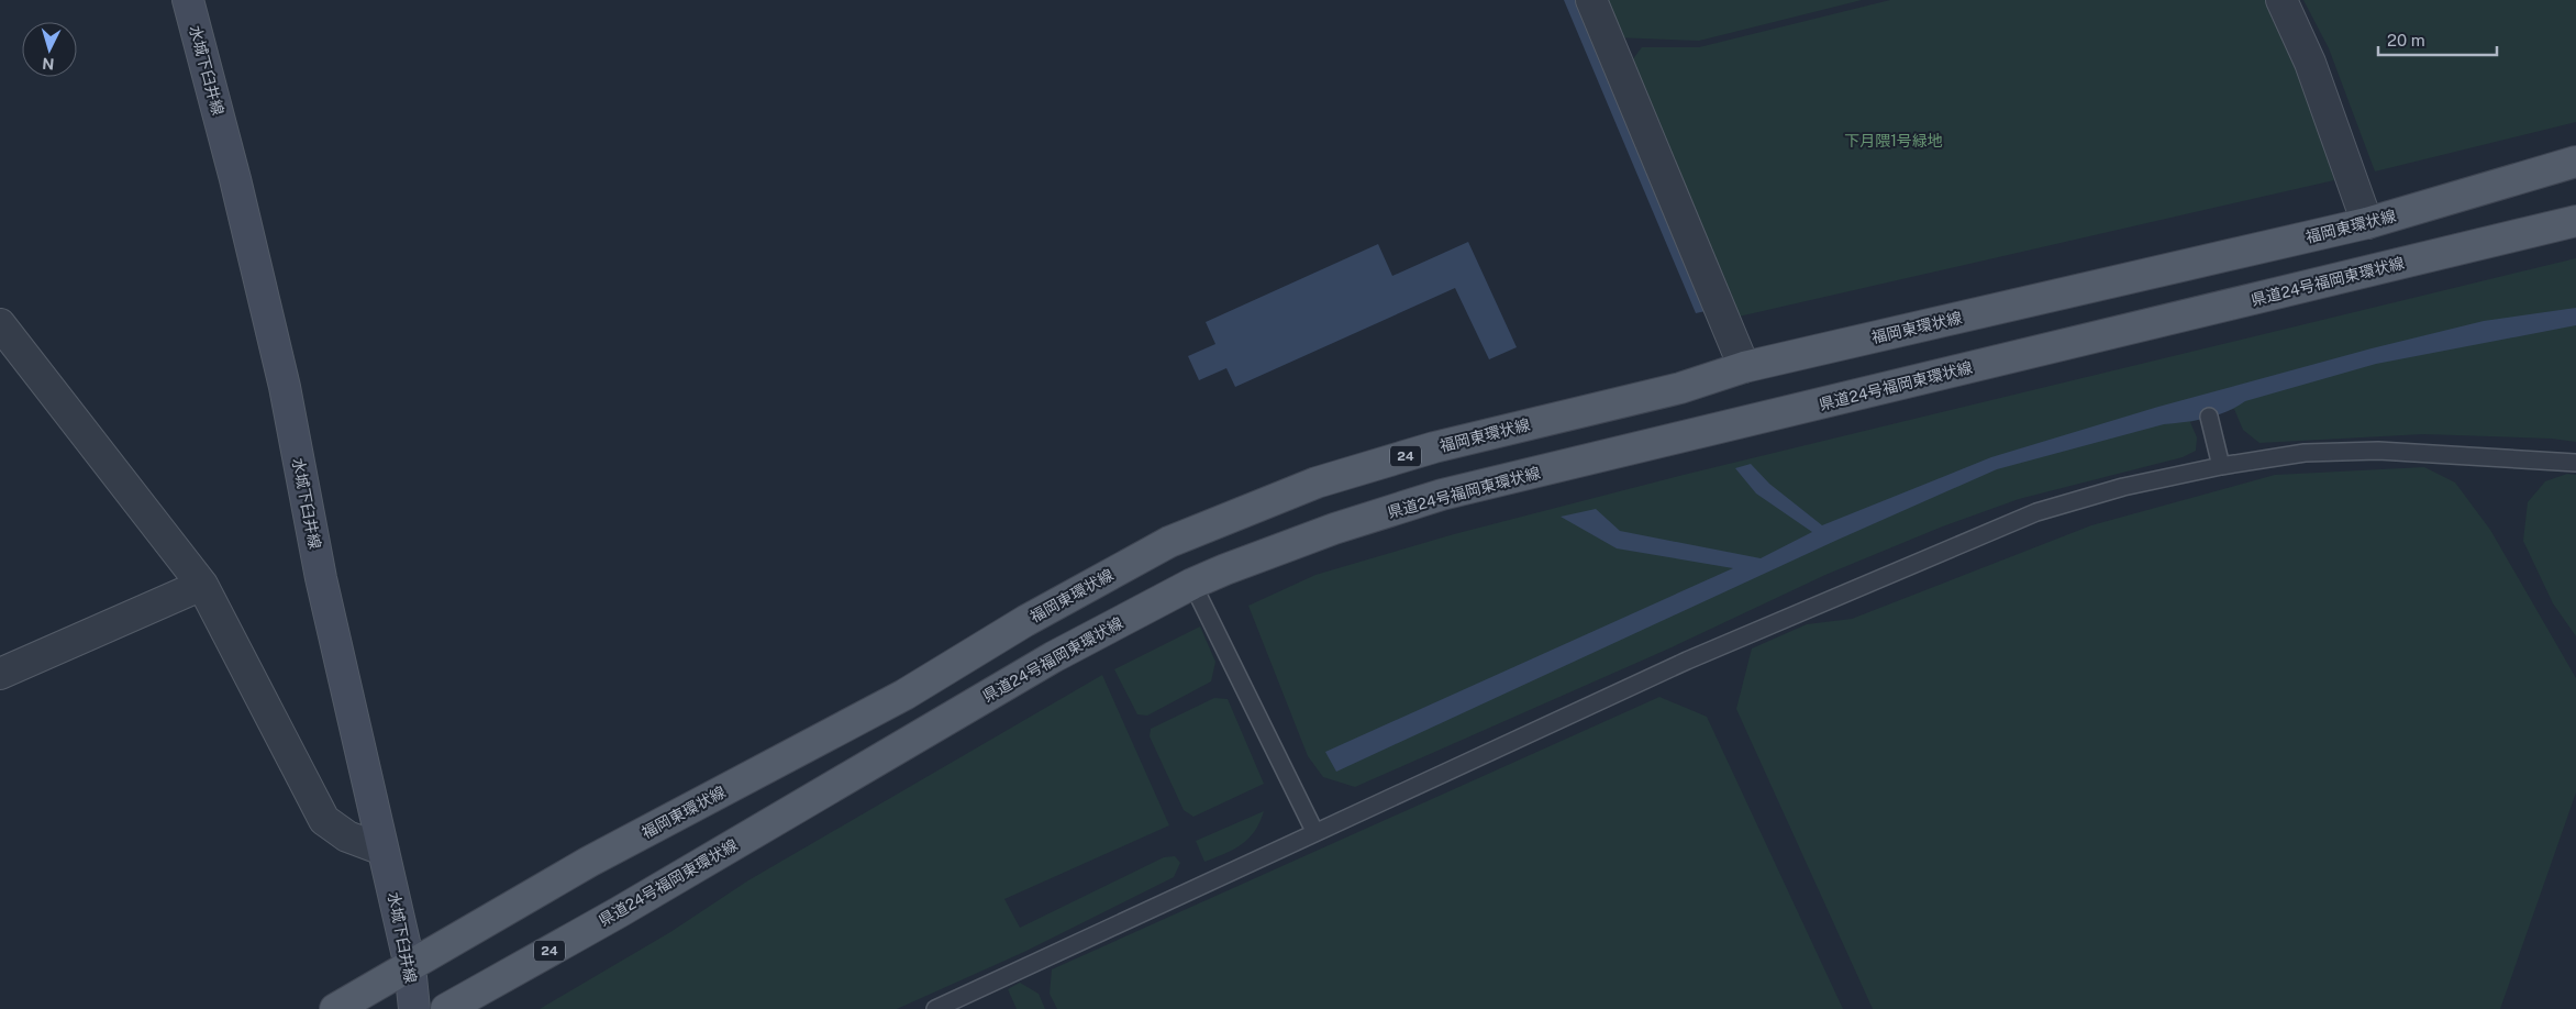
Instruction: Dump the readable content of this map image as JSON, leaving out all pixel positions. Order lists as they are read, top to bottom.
{
  "streets": {
    "main road": [
      "水城下臼井線",
      "福岡東環状線",
      "県道24号福岡東環状線",
      "24"
    ]
  },
  "crossings": [
    ["水城下臼井線", "福岡東環状線"]
  ],
  "parks": ["下月隈1号緑地"],
  "scale_bar": "20 m",
  "north": "bottom"
}
